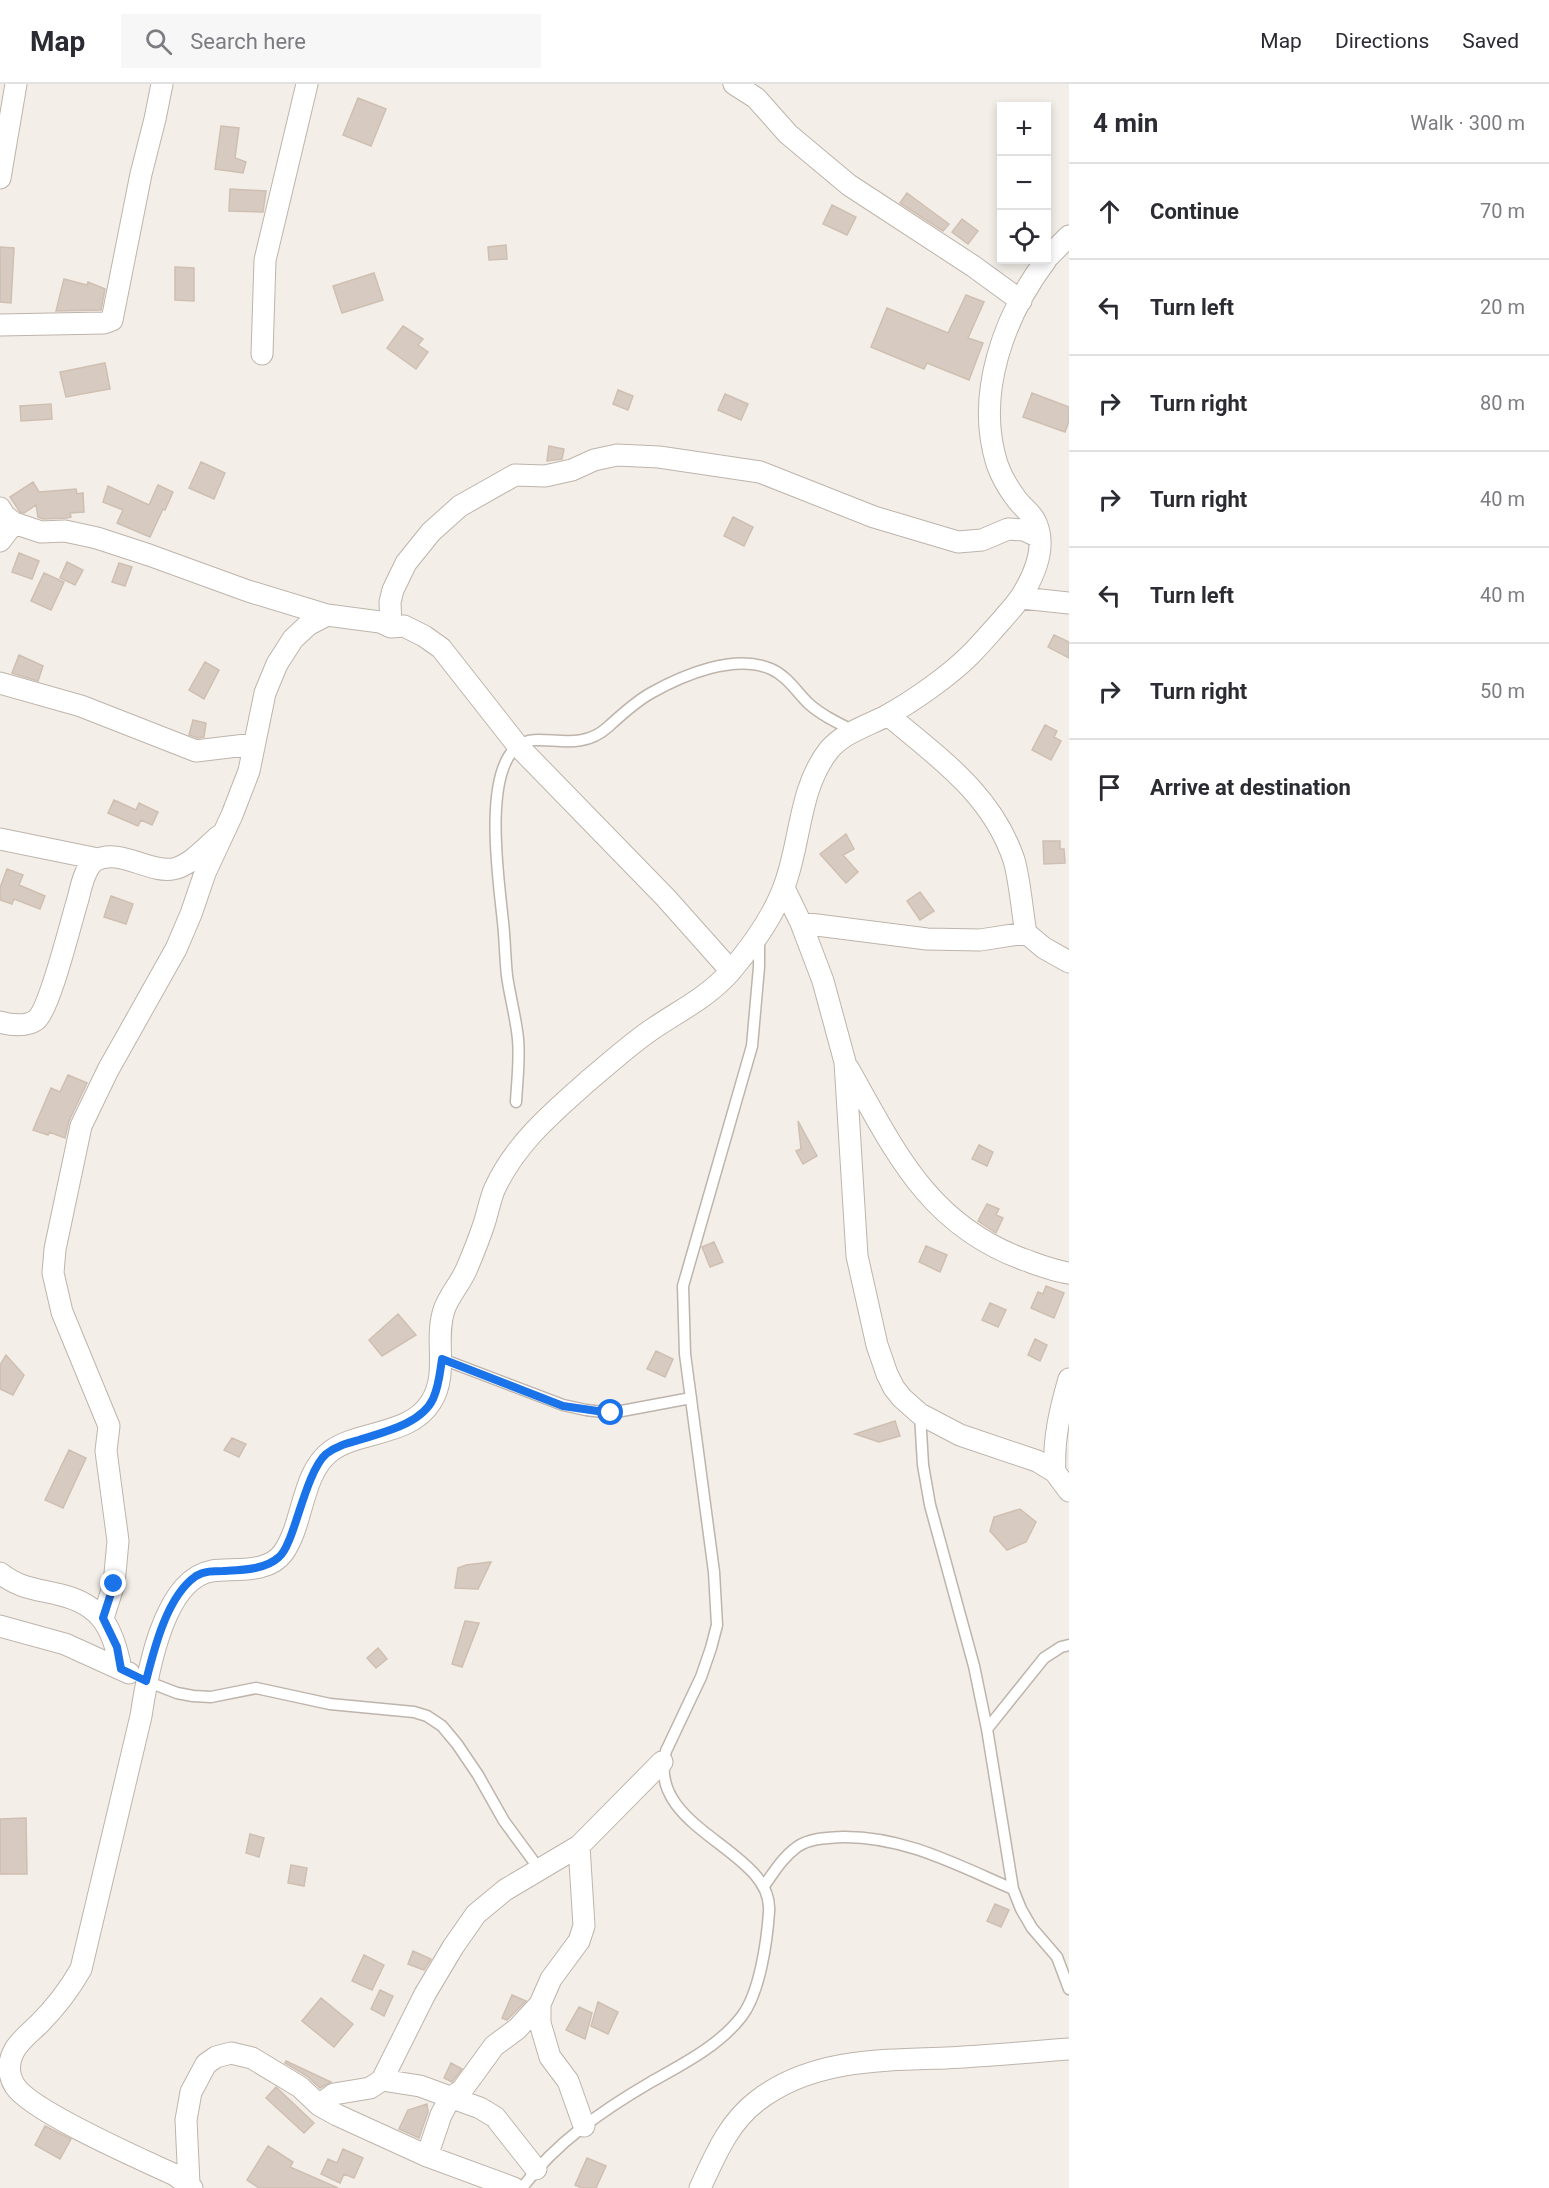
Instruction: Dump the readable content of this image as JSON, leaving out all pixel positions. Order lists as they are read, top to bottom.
{
  "page": {
    "header": "Map",
    "search": "Search here",
    "nav": ["Map", "Directions", "Saved"],
    "heading": ["4 min", "Walk · 300 m"],
    "map_buttons": ["+", "−"],
    "list": [
      ["Continue", "70 m"],
      ["Turn left", "20 m"],
      ["Turn right", "80 m"],
      ["Turn right", "40 m"],
      ["Turn left", "40 m"],
      ["Turn right", "50 m"],
      "Arrive at destination"
    ]
  }
}
